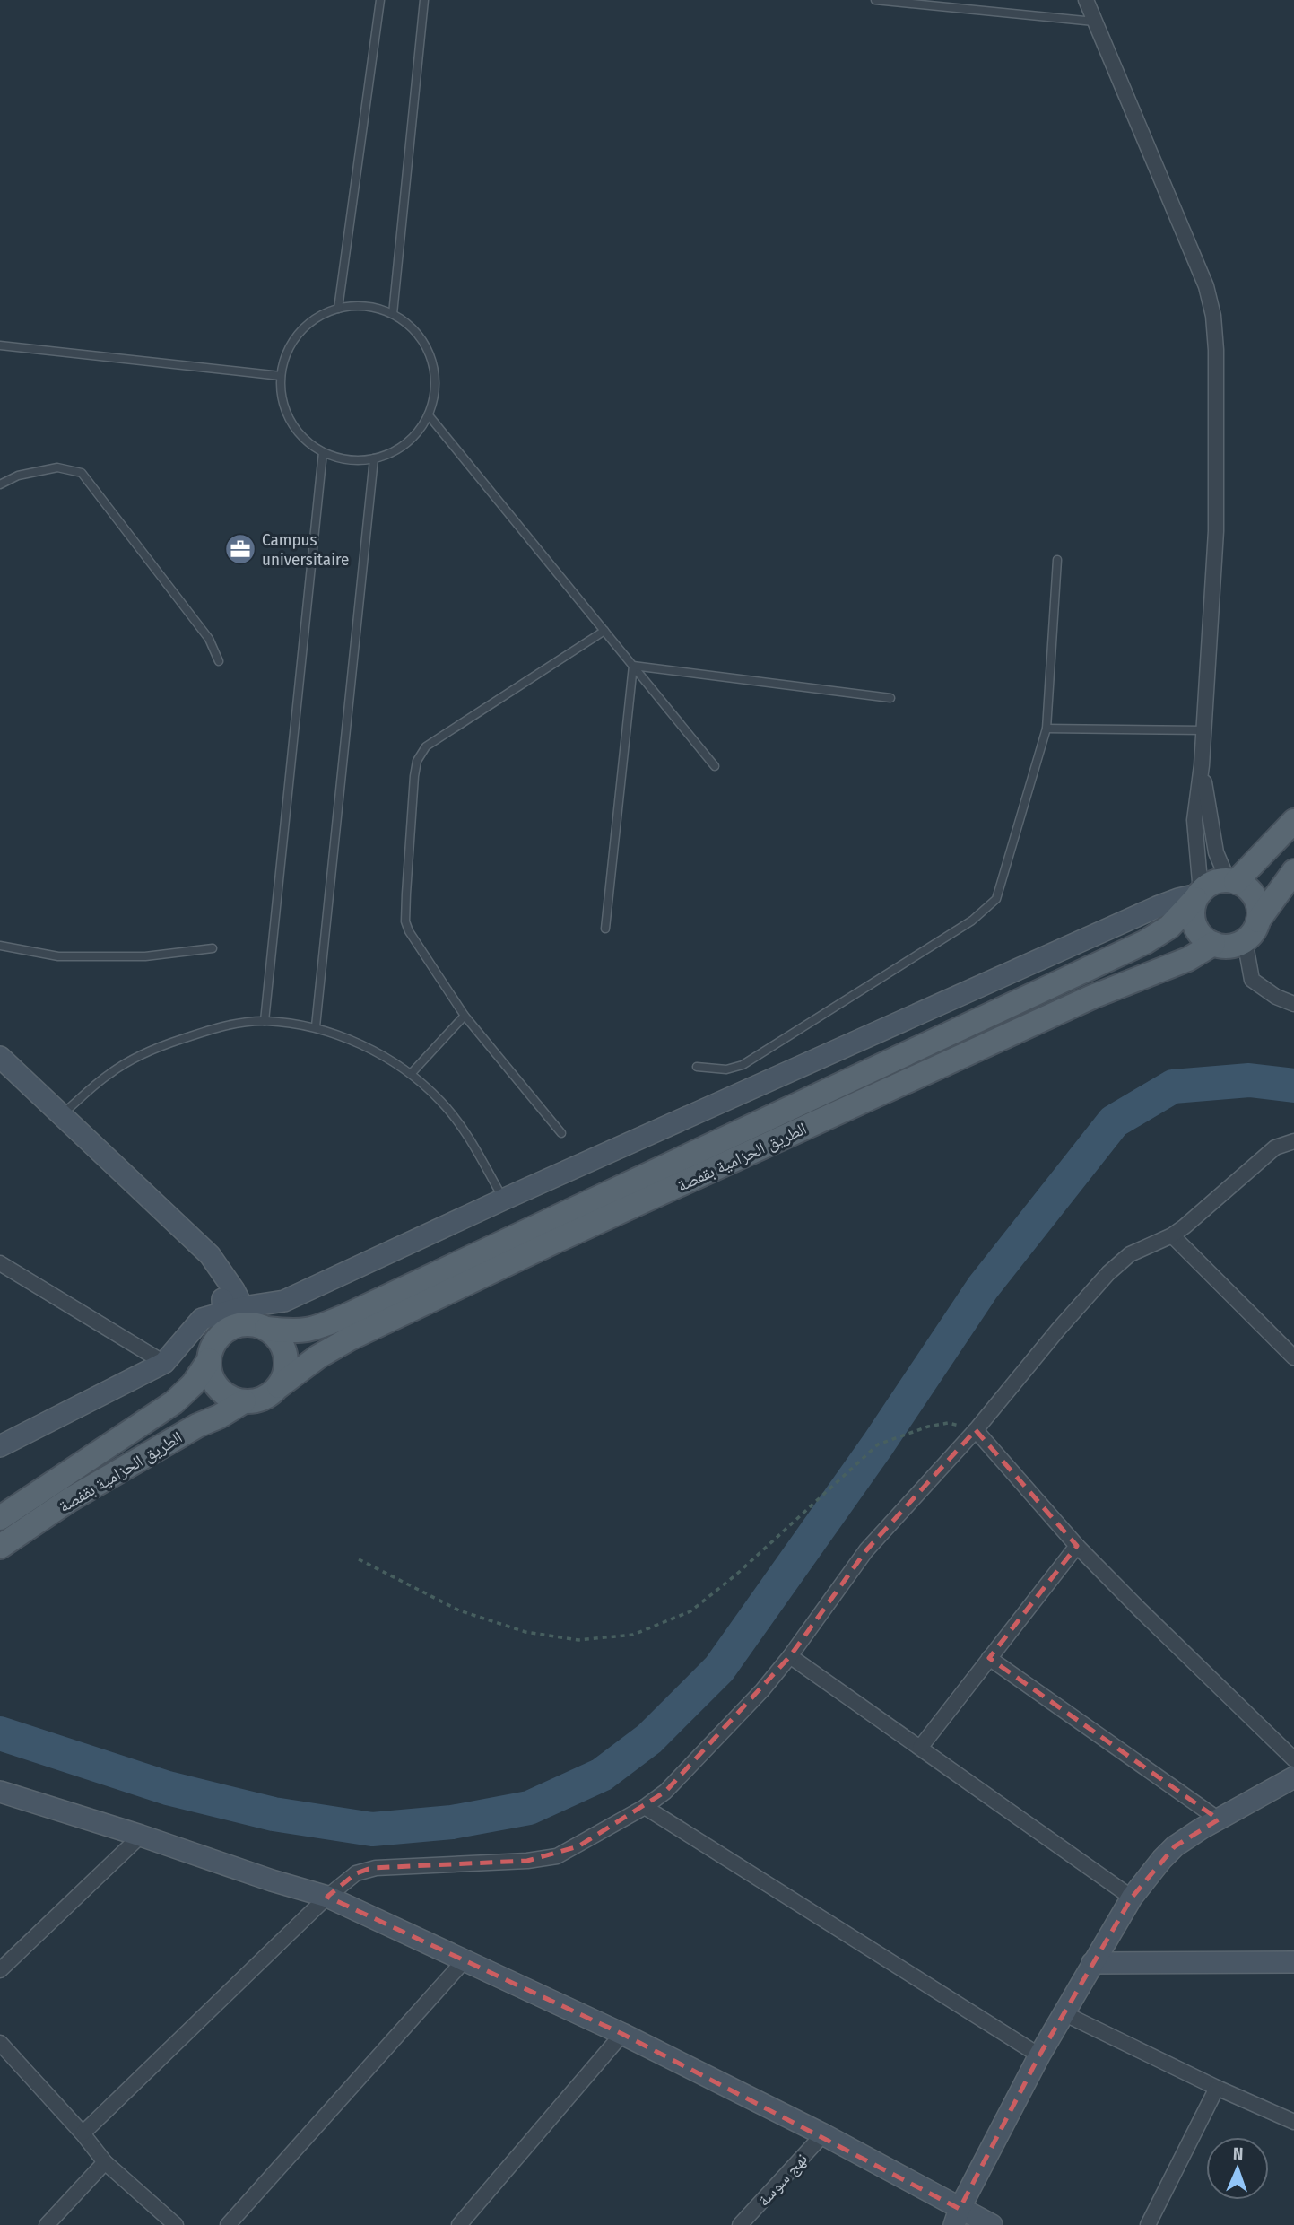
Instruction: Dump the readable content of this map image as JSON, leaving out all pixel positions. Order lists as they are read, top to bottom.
{
  "streets": {
    "main road": ["الطريق الحزامية بقفصة"],
    "street": ["نهج سوسة"]
  },
  "places": {
    "office": ["Campus universitaire"]
  },
  "north": "top"
}
